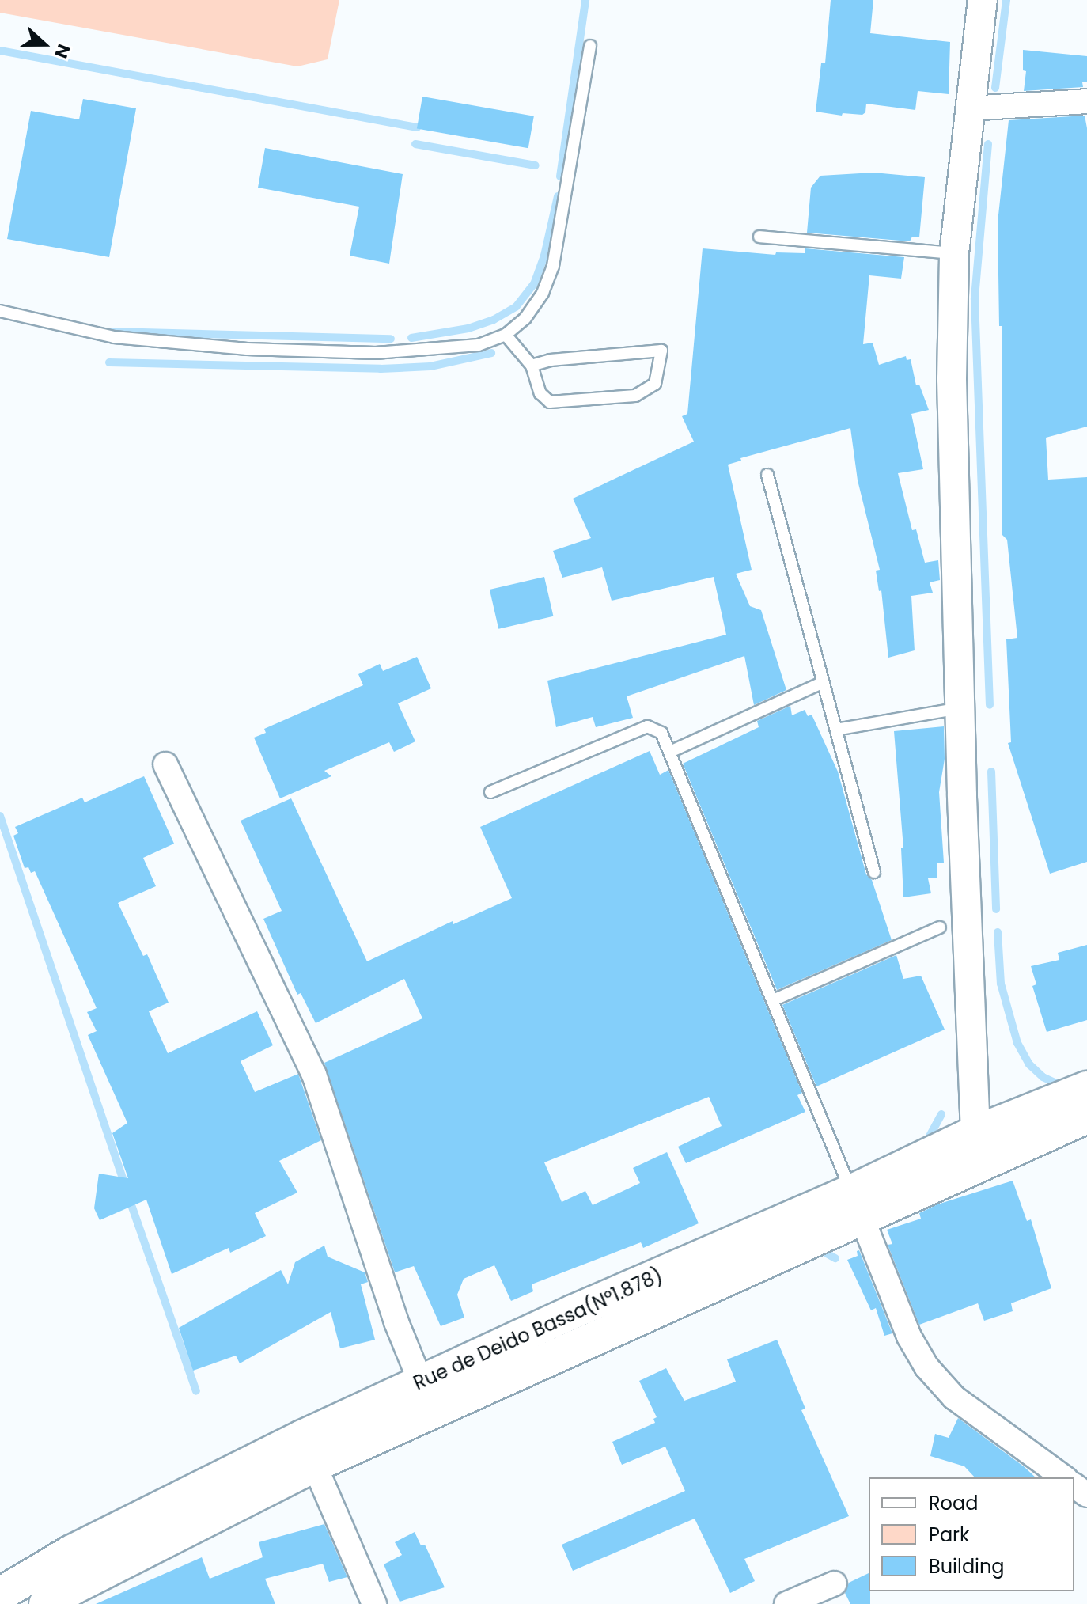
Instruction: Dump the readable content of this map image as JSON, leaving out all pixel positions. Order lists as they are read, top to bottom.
{
  "streets": {
    "main road": ["Rue de Deido Bassa(N°1.878)"]
  },
  "legend": ["Road", "Park", "Building"],
  "north": "right"
}
